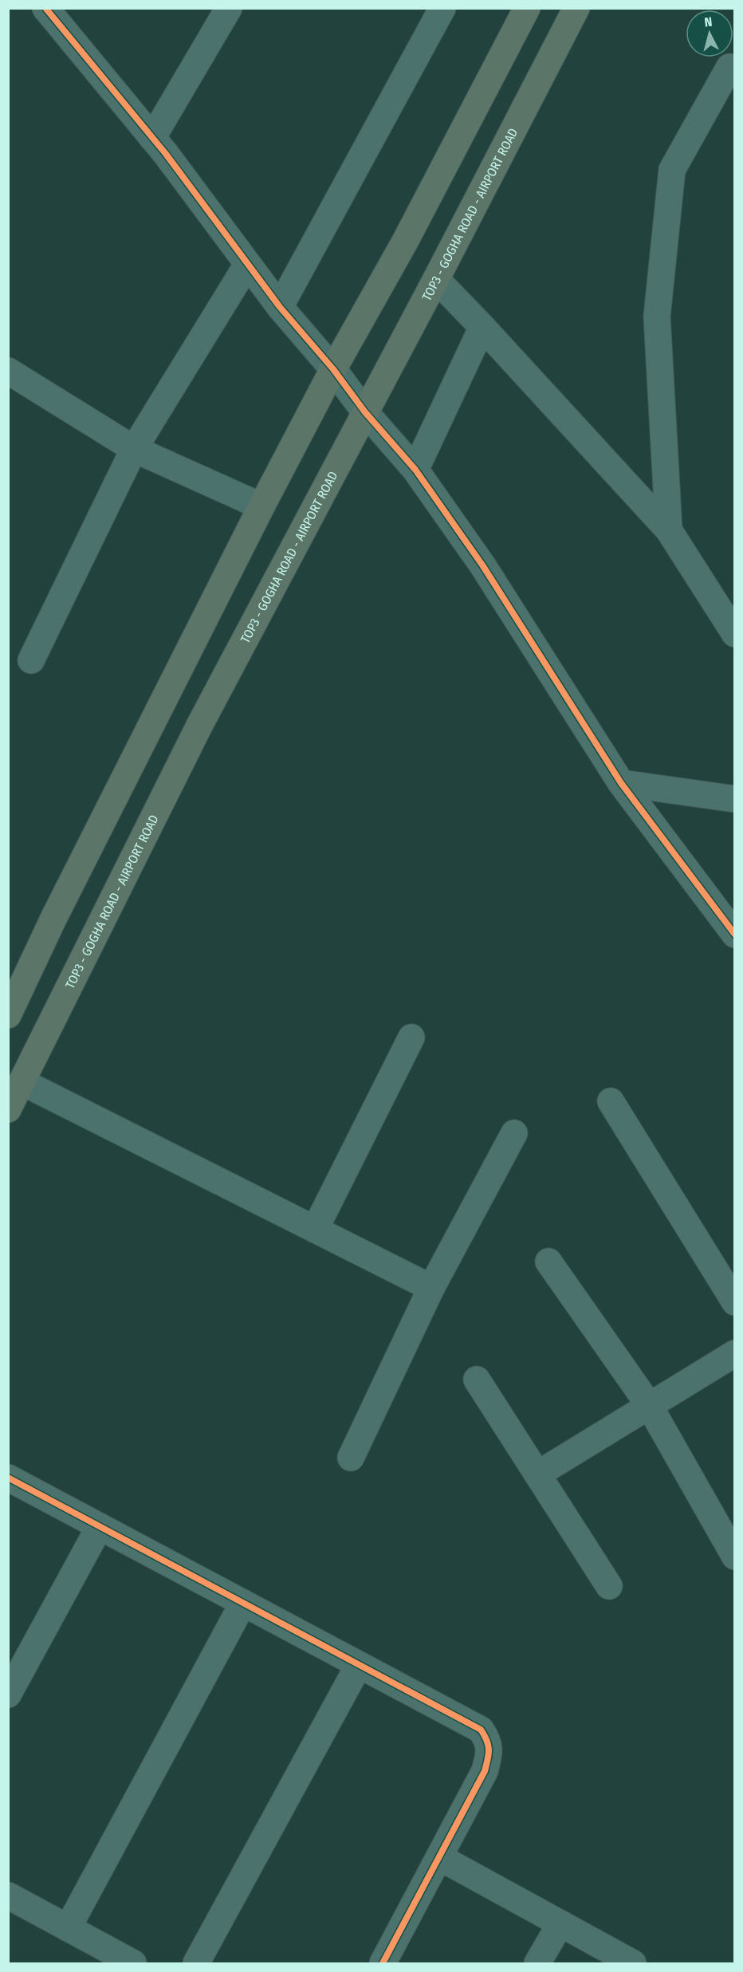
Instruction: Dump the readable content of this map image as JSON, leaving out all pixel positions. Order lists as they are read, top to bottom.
{
  "streets": {
    "main road": ["TOP3 - GOGHA ROAD - AIRPORT ROAD"]
  },
  "north": "top"
}
